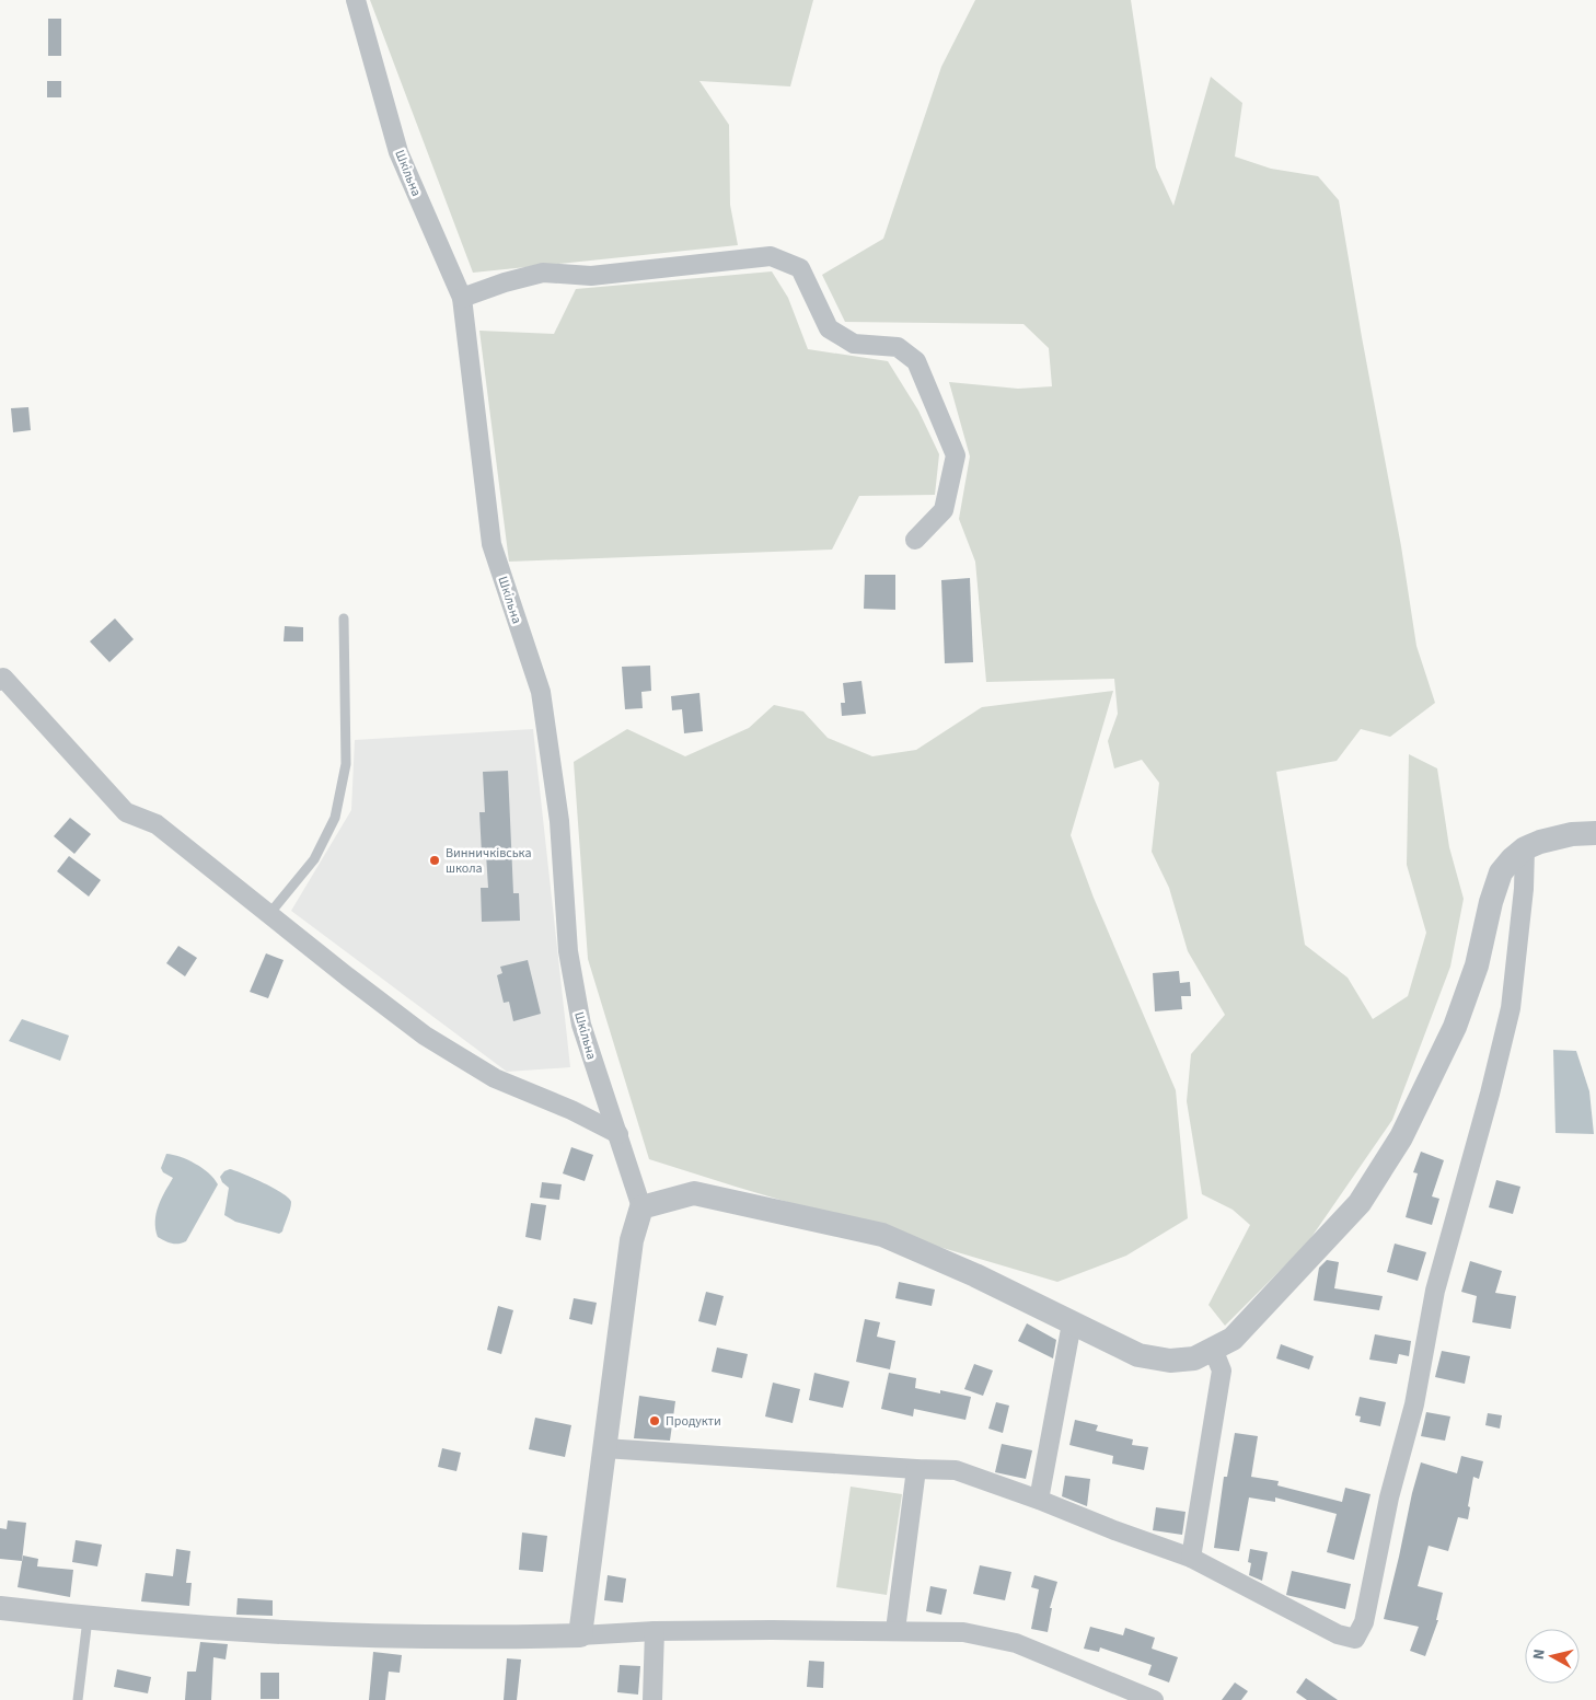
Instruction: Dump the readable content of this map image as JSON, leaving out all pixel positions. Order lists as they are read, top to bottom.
{
  "streets": {
    "street": ["Шкільна"]
  },
  "places": ["Винничківська школа", "Продукти"],
  "north": "left"
}
